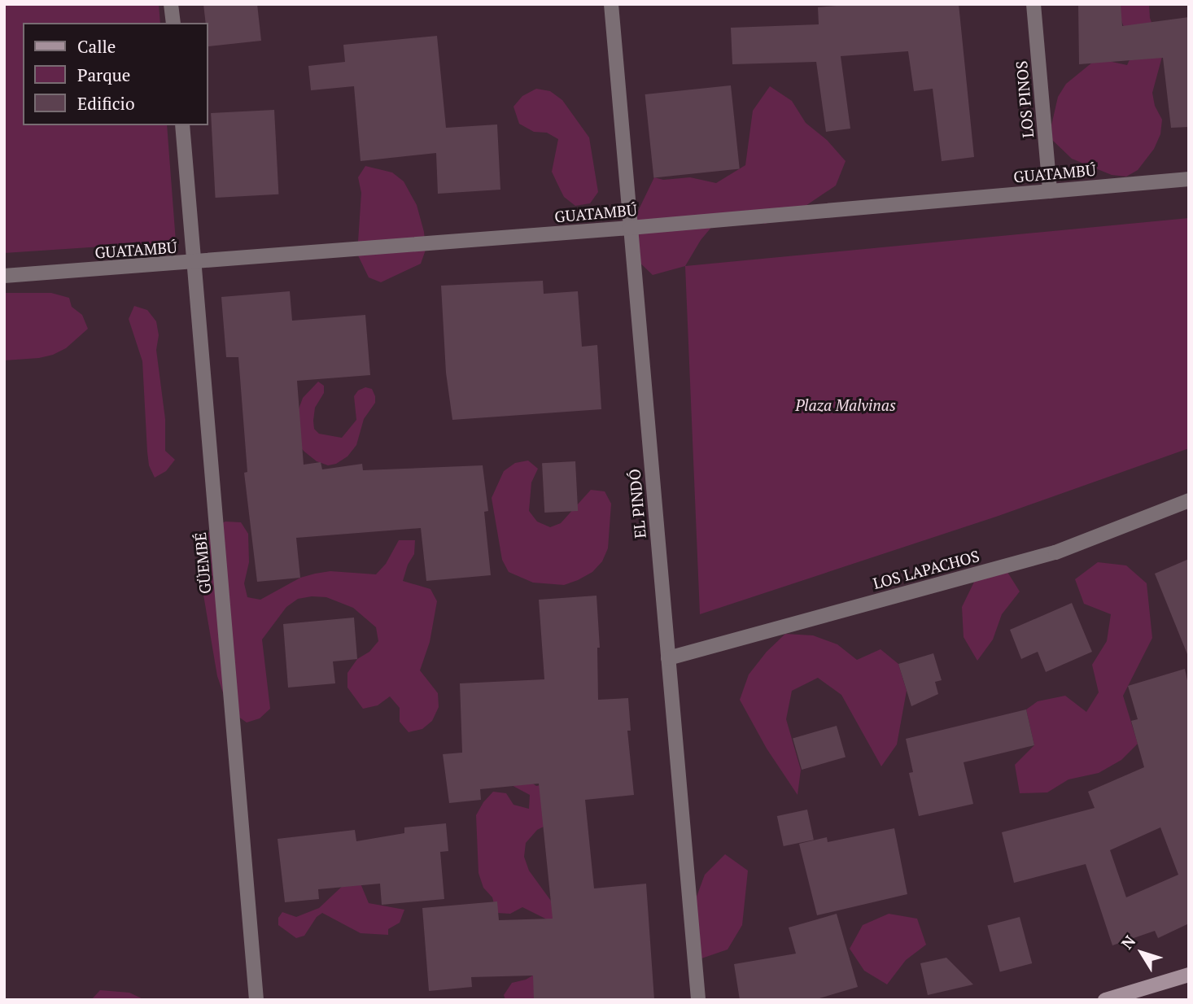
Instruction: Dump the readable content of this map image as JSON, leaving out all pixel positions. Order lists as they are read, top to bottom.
{
  "streets": {
    "street": [
      "LOS PINOS",
      "GUATAMBÚ",
      "EL PINDÓ",
      "GÜEMBÉ",
      "LOS LAPACHOS"
    ]
  },
  "crossings": [
    ["LOS PINOS", "GUATAMBÚ"],
    ["GUATAMBÚ", "EL PINDÓ"],
    ["GUATAMBÚ", "GÜEMBÉ"],
    ["EL PINDÓ", "LOS LAPACHOS"]
  ],
  "parks": ["Plaza Malvinas"],
  "legend": ["Calle", "Parque", "Edificio"],
  "north": "top left"
}
